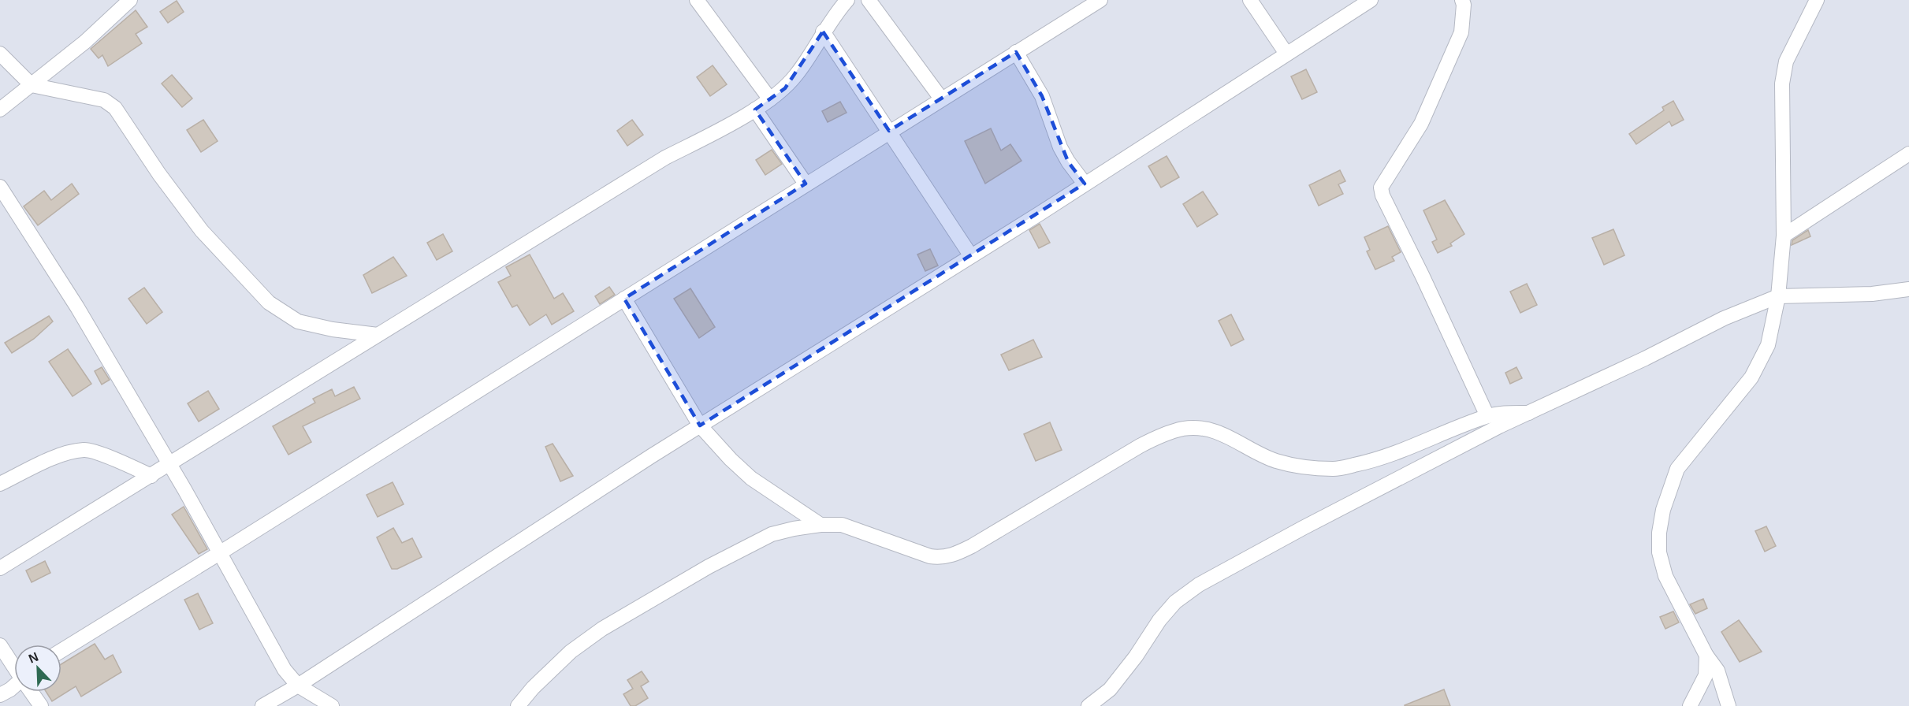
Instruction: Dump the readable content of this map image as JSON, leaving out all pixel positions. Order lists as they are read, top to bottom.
{
  "north": "top left"
}
